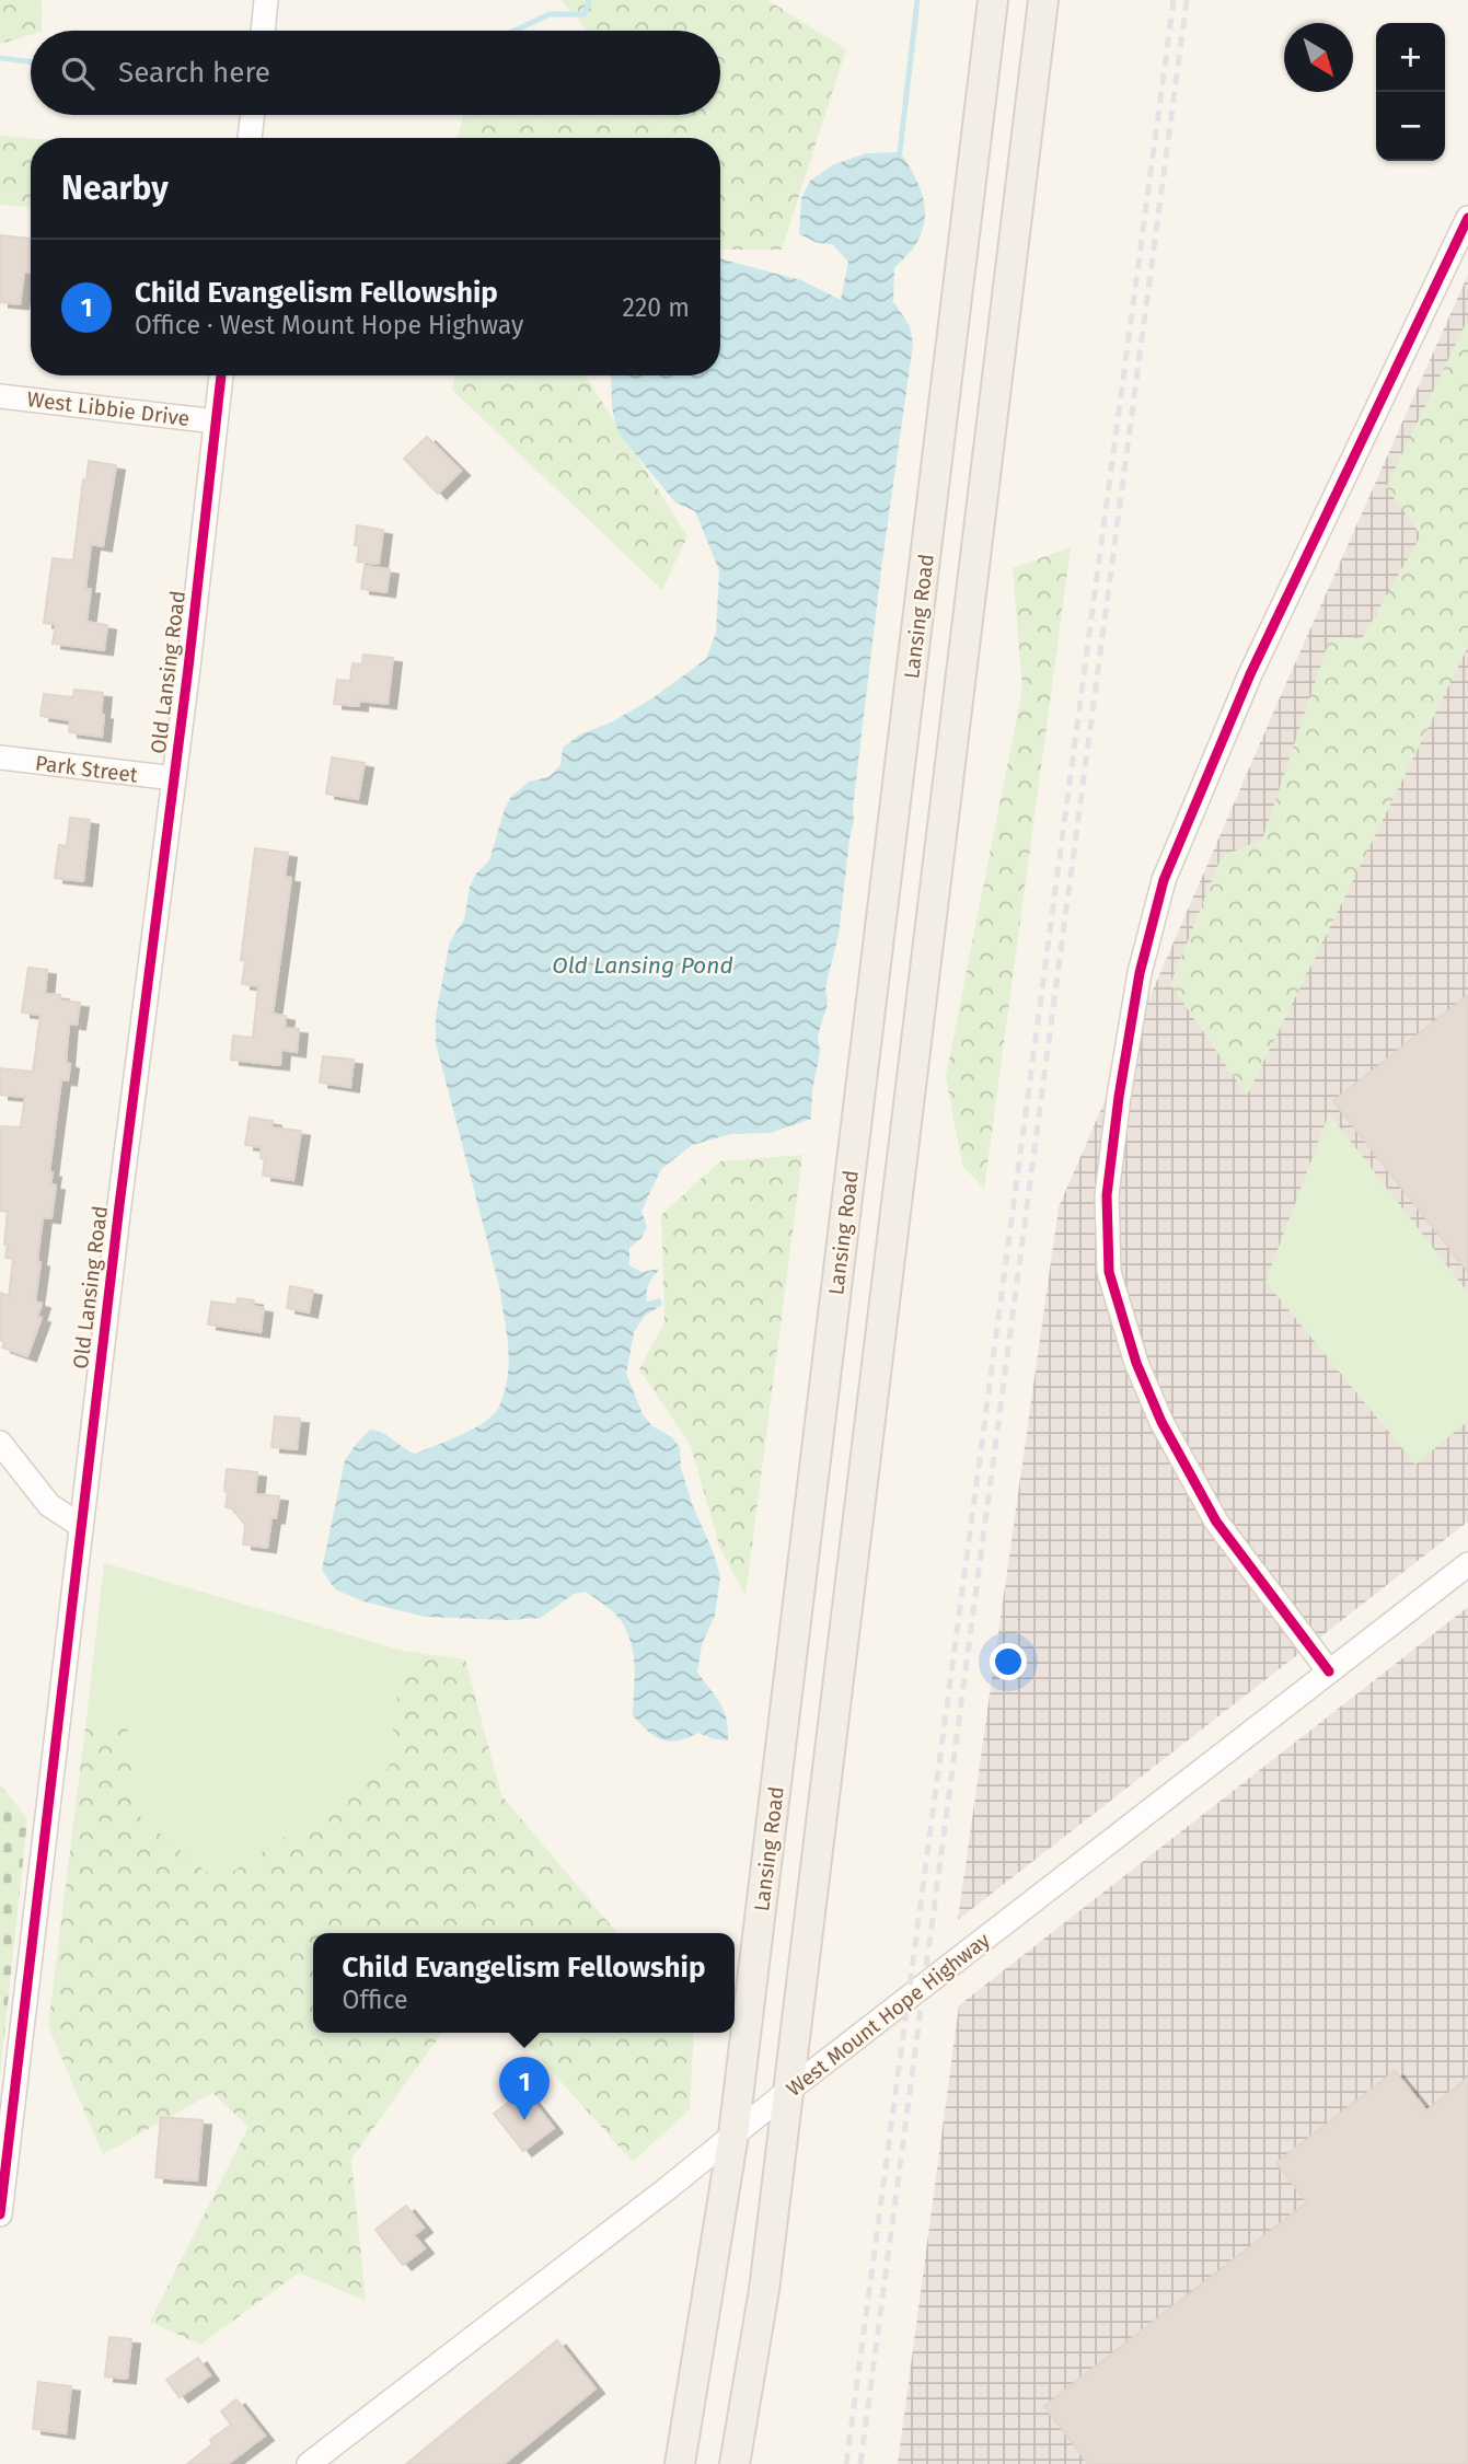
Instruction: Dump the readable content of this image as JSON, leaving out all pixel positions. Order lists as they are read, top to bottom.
{
  "streets": {
    "main road": ["Lansing Road"],
    "street": [
      "West Libbie Drive",
      "Old Lansing Road",
      "Park Street",
      "West Mount Hope Highway"
    ]
  },
  "crossings": [
    ["West Libbie Drive", "Old Lansing Road"],
    ["Lansing Road", "West Mount Hope Highway"],
    ["Old Lansing Road", "Park Street"]
  ],
  "water": ["Old Lansing Pond"],
  "north": "bottom right",
  "page": {
    "map_buttons": ["+", "−"],
    "search": "Search here",
    "heading": "Nearby",
    "list": [
      {
        "mark": "1",
        "name": "Child Evangelism Fellowship",
        "note": "Office · West Mount Hope Highway",
        "value": "220 m"
      }
    ],
    "popup": ["Child Evangelism Fellowship", "Office"],
    "pins": "1"
  }
}
